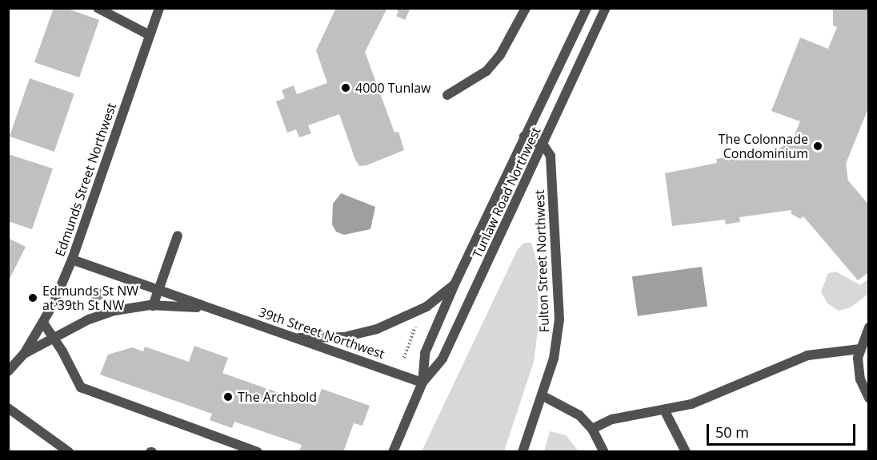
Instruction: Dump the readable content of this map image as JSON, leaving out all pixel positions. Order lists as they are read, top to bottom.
{
  "streets": {
    "street": [
      "Edmunds Street Northwest",
      "Tunlaw Road Northwest",
      "Fulton Street Northwest",
      "39th Street Northwest"
    ]
  },
  "crossings": [
    ["Edmunds Street Northwest", "39th Street Northwest"],
    ["Tunlaw Road Northwest", "Fulton Street Northwest"],
    ["Tunlaw Road Northwest", "39th Street Northwest"]
  ],
  "places": [
    "4000 Tunlaw",
    "The Colonnade Condominium",
    "Edmunds St NW at 39th St NW",
    "The Archbold"
  ],
  "scale_bar": "50 m"
}
